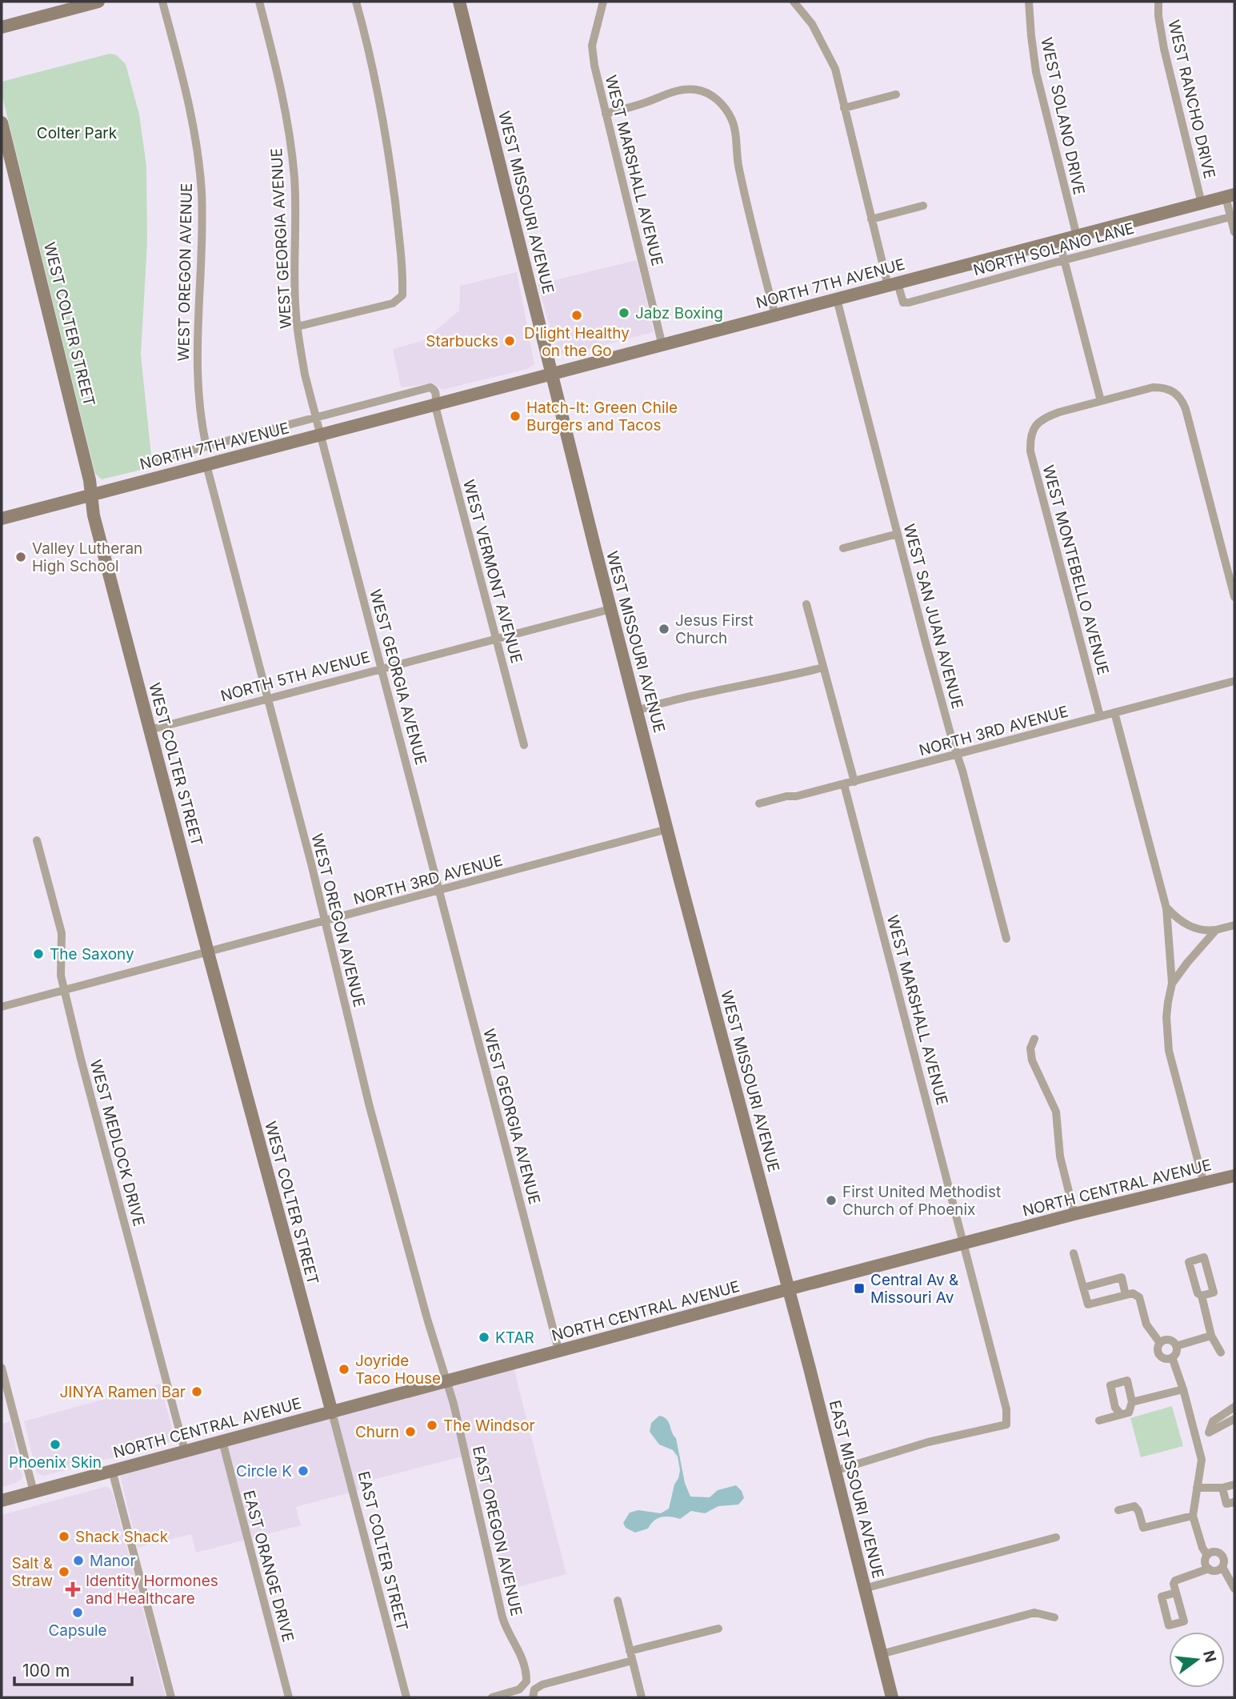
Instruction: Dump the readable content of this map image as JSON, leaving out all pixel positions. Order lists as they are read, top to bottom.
{
  "streets": {
    "main road": [
      "WEST MISSOURI AVENUE",
      "NORTH 7TH AVENUE",
      "WEST COLTER STREET",
      "NORTH CENTRAL AVENUE",
      "EAST MISSOURI AVENUE"
    ],
    "street": [
      "WEST RANCHO DRIVE",
      "WEST SOLANO DRIVE",
      "WEST MARSHALL AVENUE",
      "WEST GEORGIA AVENUE",
      "NORTH SOLANO LANE",
      "WEST OREGON AVENUE",
      "WEST MONTEBELLO AVENUE",
      "WEST VERMONT AVENUE",
      "WEST SAN JUAN AVENUE",
      "NORTH 5TH AVENUE",
      "NORTH 3RD AVENUE",
      "WEST MEDLOCK DRIVE",
      "EAST OREGON AVENUE",
      "EAST COLTER STREET",
      "EAST ORANGE DRIVE"
    ]
  },
  "crossings": [
    ["WEST RANCHO DRIVE", "NORTH SOLANO LANE"],
    ["WEST RANCHO DRIVE", "NORTH 7TH AVENUE"],
    ["WEST SOLANO DRIVE", "NORTH 7TH AVENUE"],
    ["WEST MARSHALL AVENUE", "NORTH 7TH AVENUE"],
    ["WEST MARSHALL AVENUE", "NORTH 3RD AVENUE"],
    ["WEST MARSHALL AVENUE", "NORTH CENTRAL AVENUE"],
    ["WEST MARSHALL AVENUE", "EAST MISSOURI AVENUE"],
    ["WEST MISSOURI AVENUE", "NORTH 7TH AVENUE"],
    ["WEST MISSOURI AVENUE", "NORTH 5TH AVENUE"],
    ["WEST MISSOURI AVENUE", "NORTH 3RD AVENUE"],
    ["WEST MISSOURI AVENUE", "NORTH CENTRAL AVENUE"],
    ["WEST MISSOURI AVENUE", "EAST MISSOURI AVENUE"],
    ["WEST GEORGIA AVENUE", "NORTH 7TH AVENUE"],
    ["WEST GEORGIA AVENUE", "NORTH 5TH AVENUE"],
    ["WEST GEORGIA AVENUE", "NORTH 3RD AVENUE"],
    ["WEST GEORGIA AVENUE", "NORTH CENTRAL AVENUE"],
    ["NORTH SOLANO LANE", "NORTH 7TH AVENUE"],
    ["WEST OREGON AVENUE", "NORTH 7TH AVENUE"],
    ["WEST OREGON AVENUE", "NORTH 5TH AVENUE"],
    ["WEST OREGON AVENUE", "NORTH 3RD AVENUE"],
    ["WEST OREGON AVENUE", "NORTH CENTRAL AVENUE"],
    ["WEST OREGON AVENUE", "EAST OREGON AVENUE"],
    ["NORTH 7TH AVENUE", "WEST COLTER STREET"],
    ["NORTH 7TH AVENUE", "WEST VERMONT AVENUE"],
    ["NORTH 7TH AVENUE", "WEST SAN JUAN AVENUE"],
    ["WEST COLTER STREET", "NORTH 5TH AVENUE"],
    ["WEST COLTER STREET", "NORTH 3RD AVENUE"],
    ["WEST COLTER STREET", "NORTH CENTRAL AVENUE"],
    ["WEST COLTER STREET", "EAST COLTER STREET"],
    ["WEST MONTEBELLO AVENUE", "NORTH 3RD AVENUE"],
    ["WEST VERMONT AVENUE", "NORTH 5TH AVENUE"],
    ["WEST SAN JUAN AVENUE", "NORTH 3RD AVENUE"],
    ["NORTH 3RD AVENUE", "WEST MEDLOCK DRIVE"],
    ["WEST MEDLOCK DRIVE", "NORTH CENTRAL AVENUE"],
    ["NORTH CENTRAL AVENUE", "EAST MISSOURI AVENUE"],
    ["NORTH CENTRAL AVENUE", "EAST OREGON AVENUE"],
    ["NORTH CENTRAL AVENUE", "EAST COLTER STREET"],
    ["NORTH CENTRAL AVENUE", "EAST ORANGE DRIVE"]
  ],
  "parks": ["Colter Park"],
  "places": {
    "other": [
      "Jabz Boxing",
      "D'light Healthy on the Go",
      "Starbucks",
      "Hatch-It: Green Chile Burgers and Tacos",
      "Valley Lutheran High School",
      "Jesus First Church",
      "The Saxony",
      "First United Methodist Church of Phoenix",
      "KTAR",
      "Joyride Taco House",
      "JINYA Ramen Bar",
      "The Windsor",
      "Churn",
      "Phoenix Skin",
      "Circle K",
      "Shack Shack",
      "Manor",
      "Salt & Straw",
      "Capsule"
    ],
    "transit": ["Central Av & Missouri Av"],
    "health": ["Identity Hormones and Healthcare"]
  },
  "scale_bar": "100 m",
  "north": "right"
}
